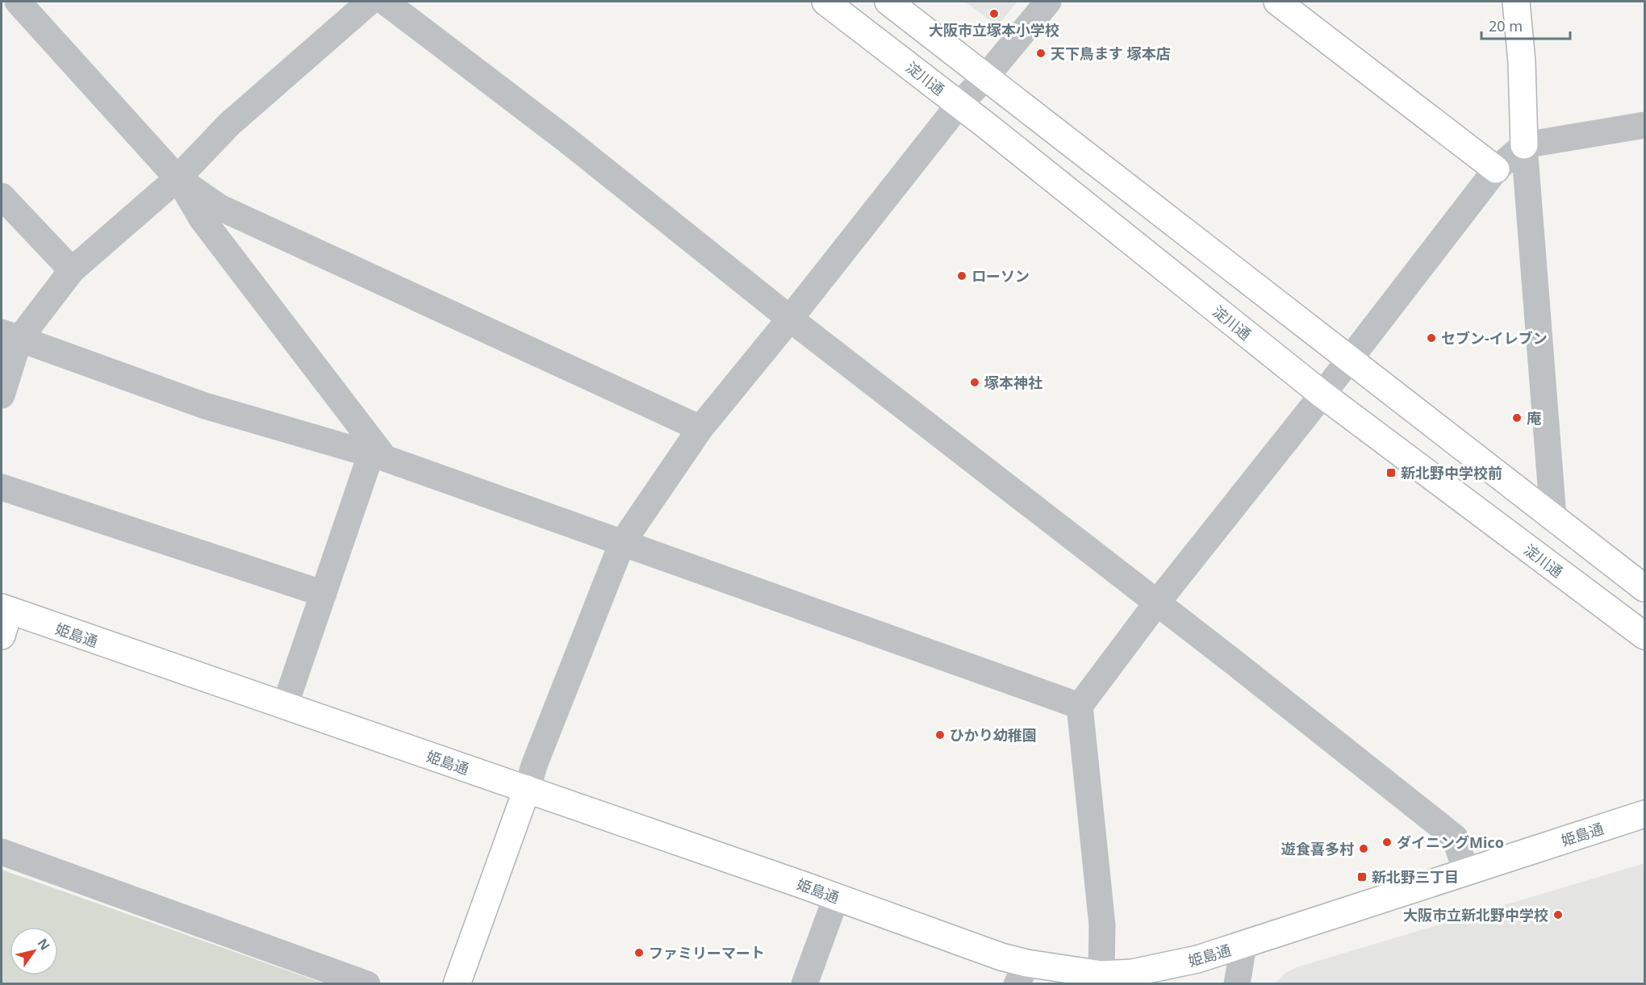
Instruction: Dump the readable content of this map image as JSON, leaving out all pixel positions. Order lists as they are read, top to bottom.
{
  "streets": {
    "street": ["淀川通", "姫島通"]
  },
  "places": {
    "other": [
      "大阪市立塚本小学校",
      "天下鳥ます 塚本店",
      "ローソン",
      "セブン-イレブン",
      "塚本神社",
      "庵",
      "ひかり幼稚園",
      "ダイニングMico",
      "遊食喜多村",
      "大阪市立新北野中学校",
      "ファミリーマート"
    ],
    "transit": ["新北野中学校前", "新北野三丁目"]
  },
  "scale_bar": "20 m",
  "north": "top right"
}
